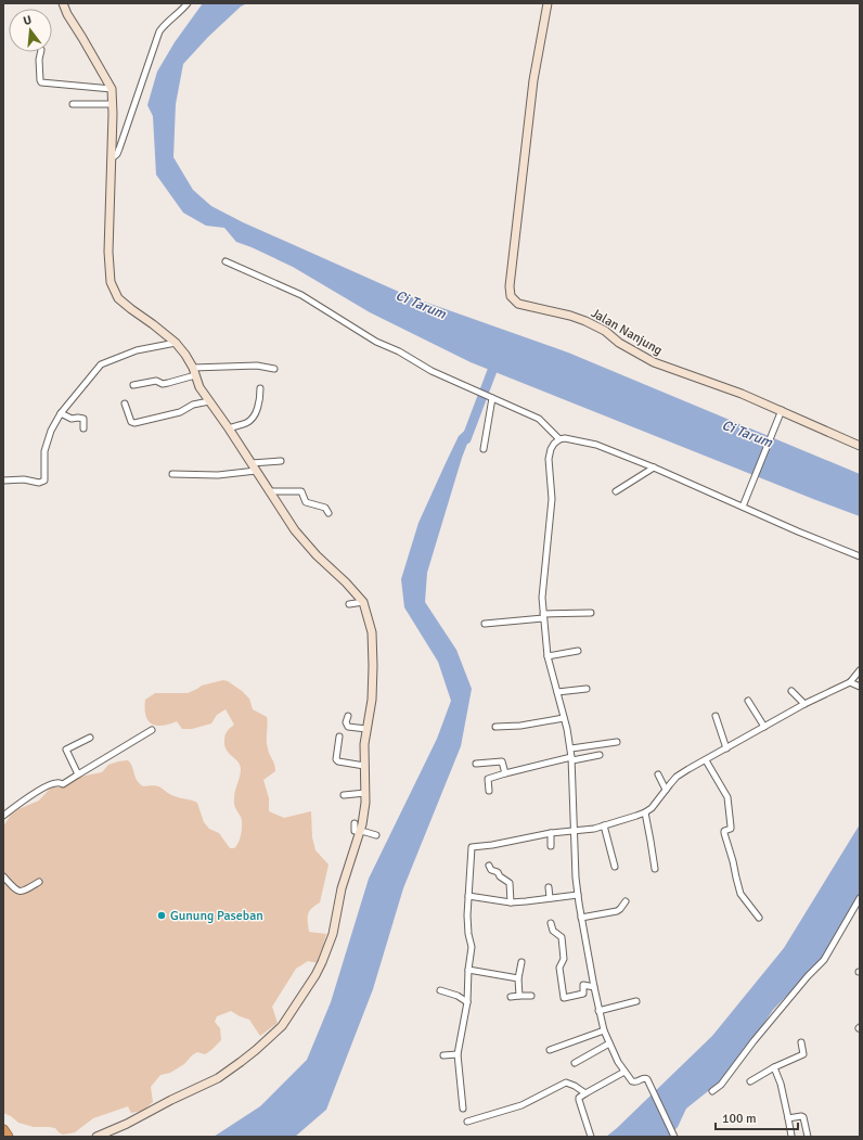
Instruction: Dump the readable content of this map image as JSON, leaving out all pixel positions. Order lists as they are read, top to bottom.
{
  "streets": {
    "street": ["Jalan Nanjung"]
  },
  "water": ["Ci Tarum"],
  "places": ["Gunung Paseban"],
  "scale_bar": "100 m",
  "north": "top"
}
